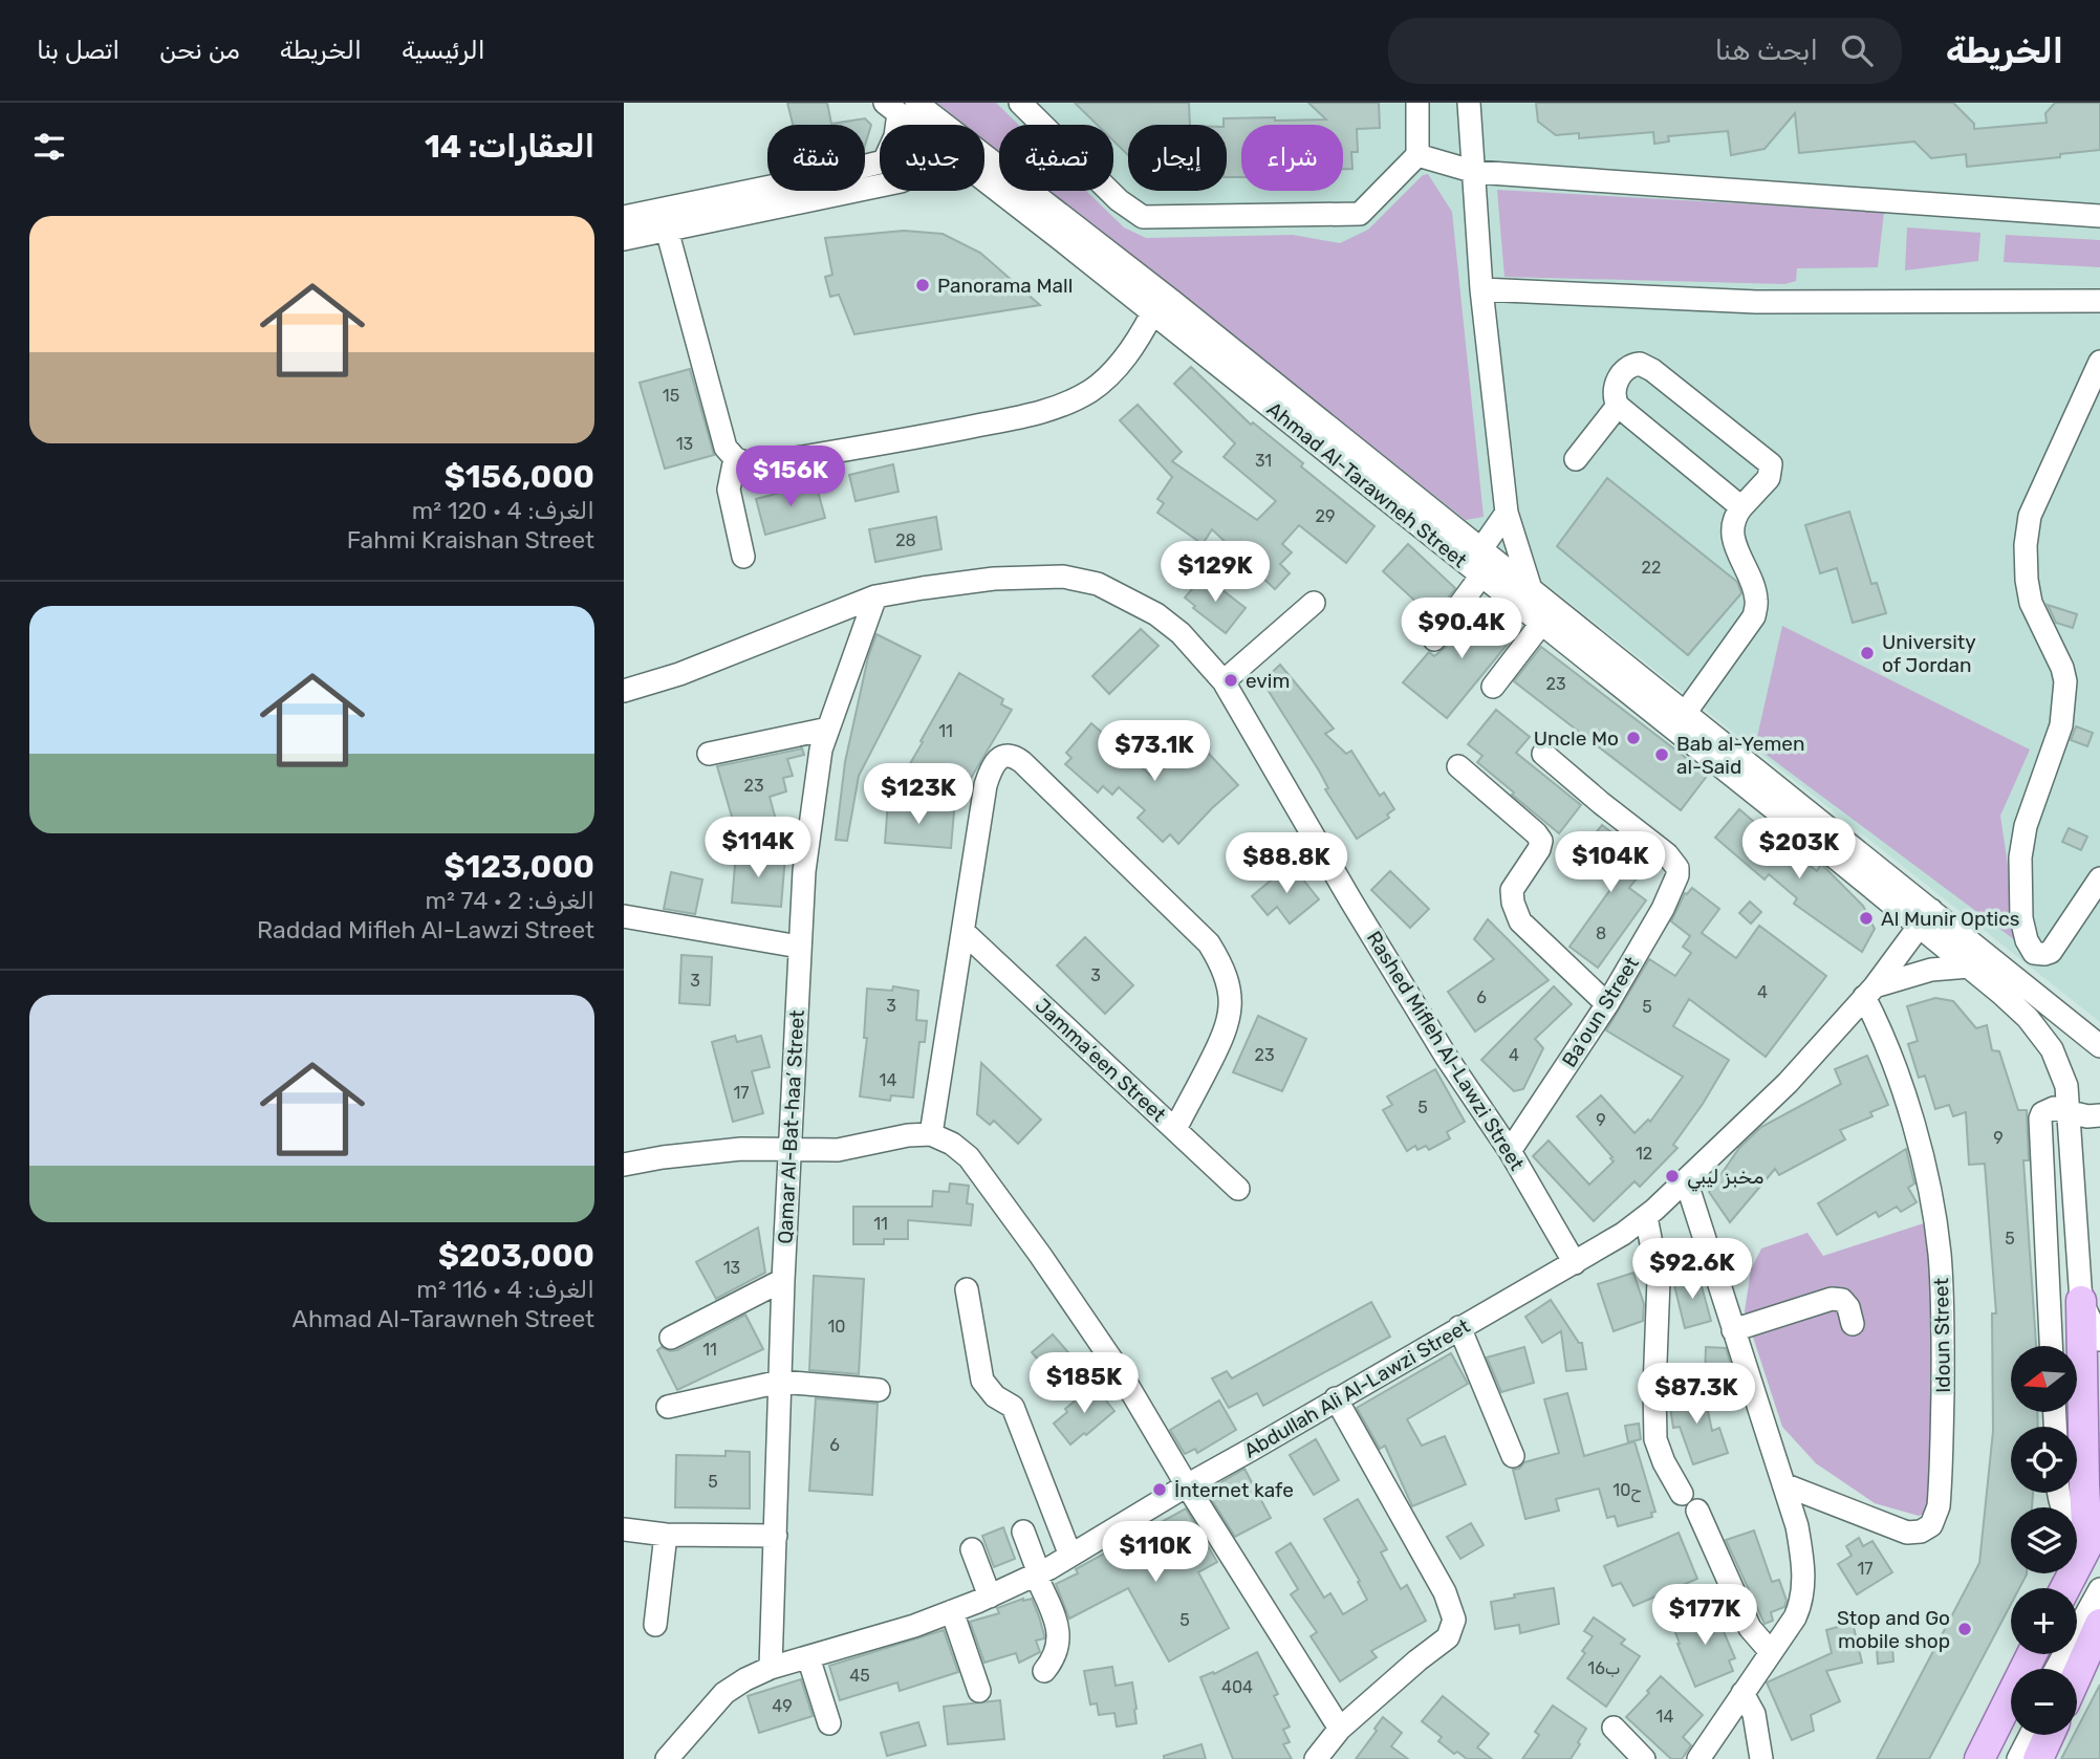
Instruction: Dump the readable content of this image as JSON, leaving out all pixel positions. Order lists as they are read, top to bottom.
{
  "streets": {
    "street": [
      "Ahmad Al-Tarawneh Street",
      "Ba’oun Street",
      "Rashed Mifleh Al-Lawzi Street",
      "Jamma’een Street",
      "Qamar Al-Bat-haa’ Street",
      "Idoun Street",
      "Abdullah Ali Al-Lawzi Street"
    ]
  },
  "crossings": [
    ["Ahmad Al-Tarawneh Street", "Abdullah Ali Al-Lawzi Street"],
    ["Ba’oun Street", "Rashed Mifleh Al-Lawzi Street"],
    ["Rashed Mifleh Al-Lawzi Street", "Qamar Al-Bat-haa’ Street"],
    ["Rashed Mifleh Al-Lawzi Street", "Abdullah Ali Al-Lawzi Street"],
    ["Qamar Al-Bat-haa’ Street", "Abdullah Ali Al-Lawzi Street"],
    ["Idoun Street", "Abdullah Ali Al-Lawzi Street"]
  ],
  "places": [
    "Panorama Mall",
    "University of Jordan",
    "evim",
    "Uncle Mo",
    "Bab al-Yemen al-Said",
    "Al Munir Optics",
    "مخبز ليبي",
    "İnternet kafe",
    "Stop and Go mobile shop"
  ],
  "house_numbers": [
    "15",
    "13",
    "31",
    "29",
    "28",
    "22",
    "23",
    "11",
    "23",
    "8",
    "3",
    "3",
    "4",
    "6",
    "3",
    "5",
    "23",
    "4",
    "14",
    "17",
    "5",
    "9",
    "9",
    "12",
    "11",
    "5",
    "13",
    "10",
    "11",
    "6",
    "5",
    "10ح",
    "17",
    "5",
    "16ب",
    "45",
    "404",
    "49",
    "14"
  ],
  "north": "left",
  "page": {
    "header": "الخريطة",
    "search": "ابحث هنا",
    "nav": [
      "الرئيسية",
      "الخريطة",
      "من نحن",
      "اتصل بنا"
    ],
    "heading": "العقارات: 14",
    "chip": [
      "شراء",
      "إيجار",
      "تصفية",
      "جديد",
      "شقة"
    ],
    "list": [
      {
        "name": "$156,000",
        "note": "الغرف: 4 · 120 m² · Fahmi Kraishan Street"
      },
      {
        "name": "$123,000",
        "note": "الغرف: 2 · 74 m² · Raddad Mifleh Al-Lawzi Street"
      },
      {
        "name": "$203,000",
        "note": "الغرف: 4 · 116 m² · Ahmad Al-Tarawneh Street"
      }
    ],
    "price": [
      "$156K",
      "$129K",
      "$90.4K",
      "$73.1K",
      "$123K",
      "$114K",
      "$203K",
      "$104K",
      "$88.8K",
      "$92.6K",
      "$185K",
      "$87.3K",
      "$110K",
      "$177K"
    ],
    "map_buttons": ["+", "−"]
  }
}
